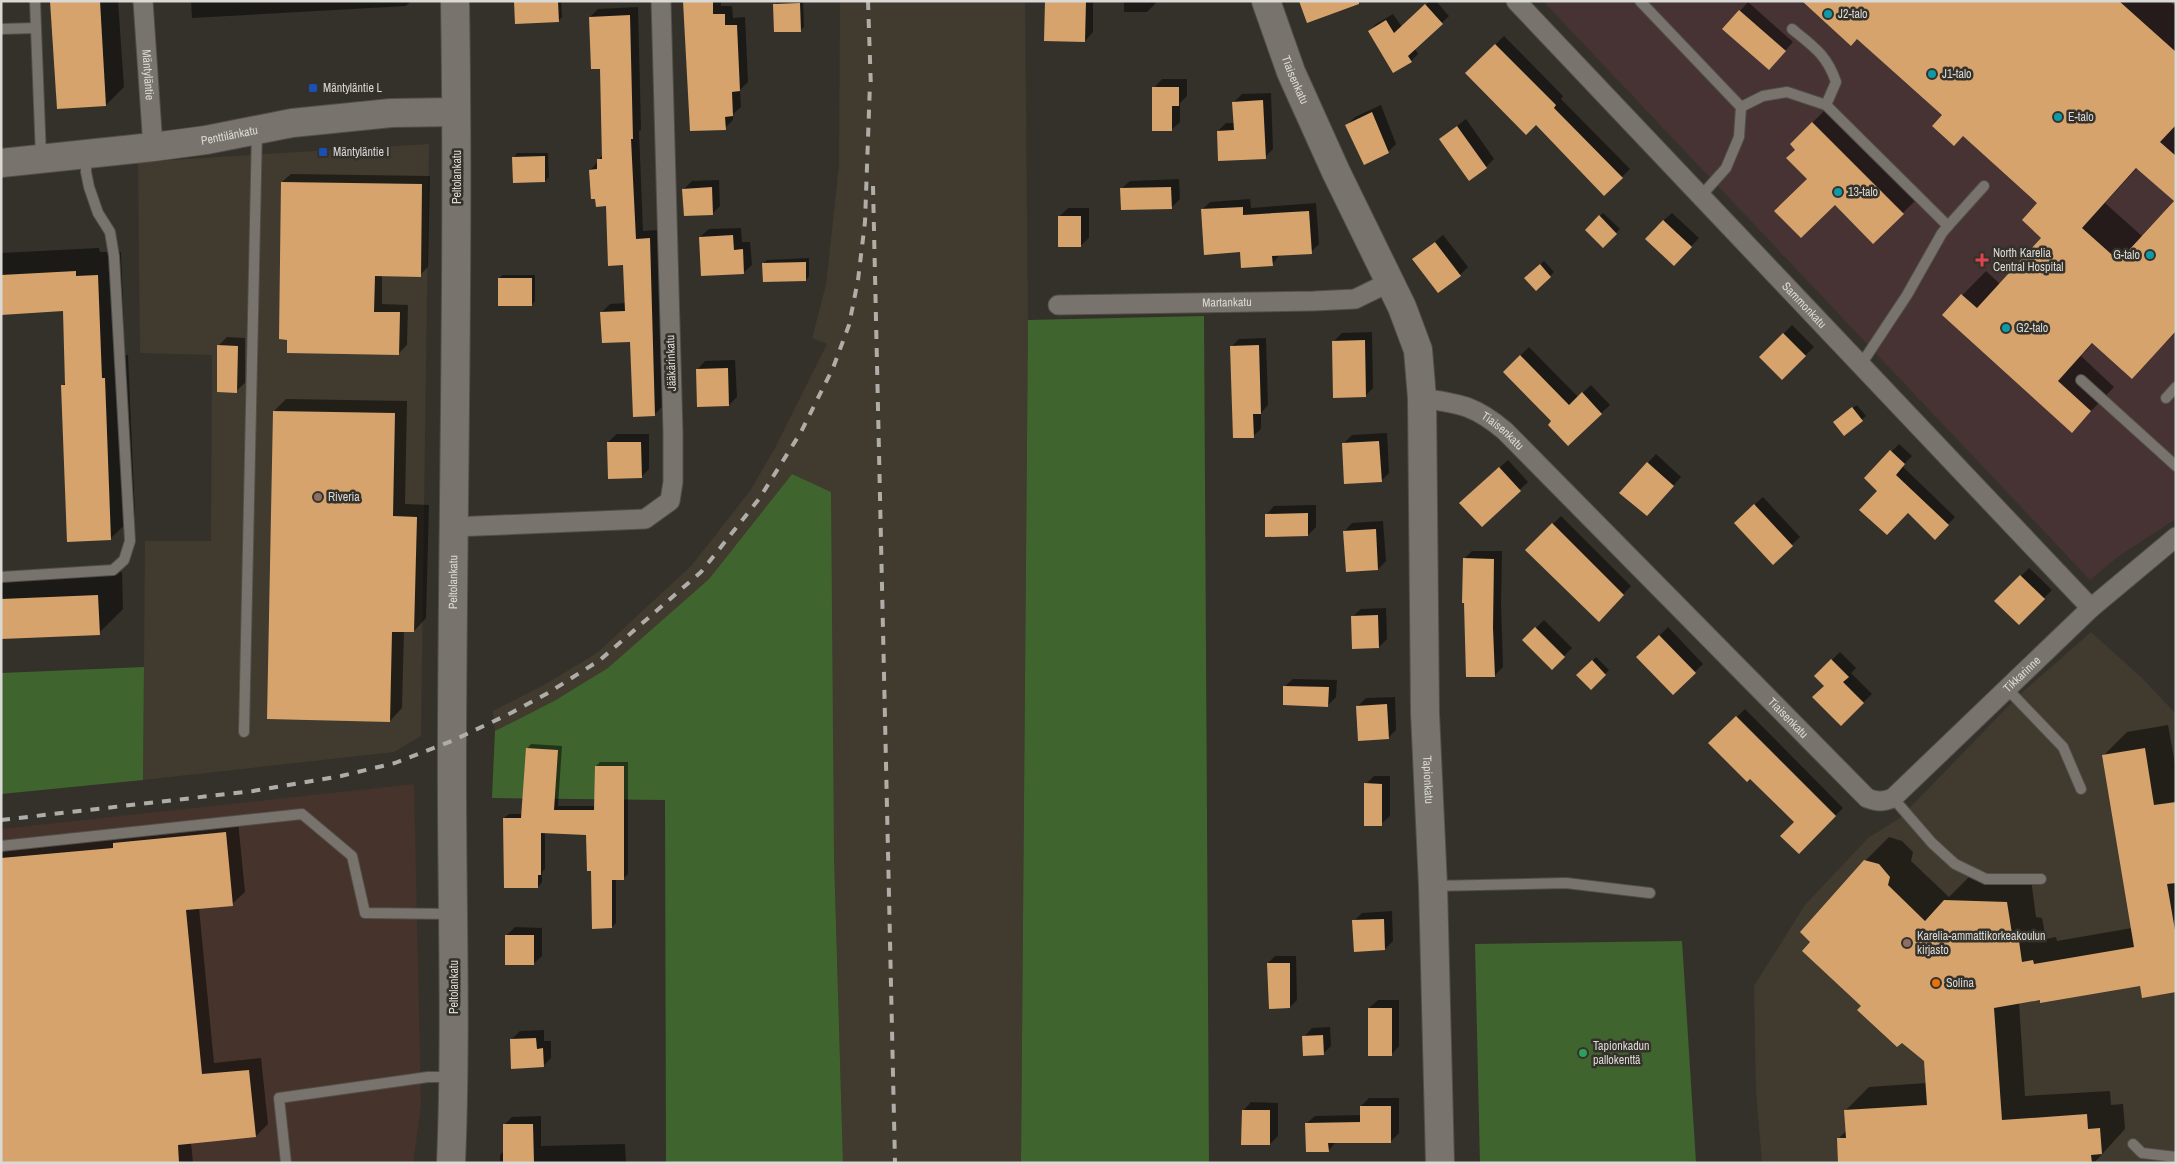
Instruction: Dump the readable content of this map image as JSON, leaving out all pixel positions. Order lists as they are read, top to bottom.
{
  "streets": {
    "street": [
      "Mäntyläntie",
      "Tiaisenkatu",
      "Penttilänkatu",
      "Peltolankatu",
      "Martankatu",
      "Sammonkatu",
      "Jääkärinkatu",
      "Tikkarinne",
      "Tapionkatu"
    ]
  },
  "crossings": [
    ["Mäntyläntie", "Penttilänkatu"],
    ["Tiaisenkatu", "Martankatu"],
    ["Tiaisenkatu", "Tikkarinne"],
    ["Tiaisenkatu", "Tapionkatu"],
    ["Penttilänkatu", "Peltolankatu"],
    ["Peltolankatu", "Jääkärinkatu"],
    ["Sammonkatu", "Tikkarinne"]
  ],
  "places": {
    "other": [
      "J2-talo",
      "J1-talo",
      "E-talo",
      "13-talo",
      "G-talo",
      "G2-talo",
      "Riveria",
      "Karelia-ammattikorkeakoulun kirjasto",
      "Solina",
      "Tapionkadun pallokenttä"
    ],
    "transit": ["Mäntyläntie L", "Mäntyläntie I"],
    "health": ["North Karelia Central Hospital"]
  }
}
